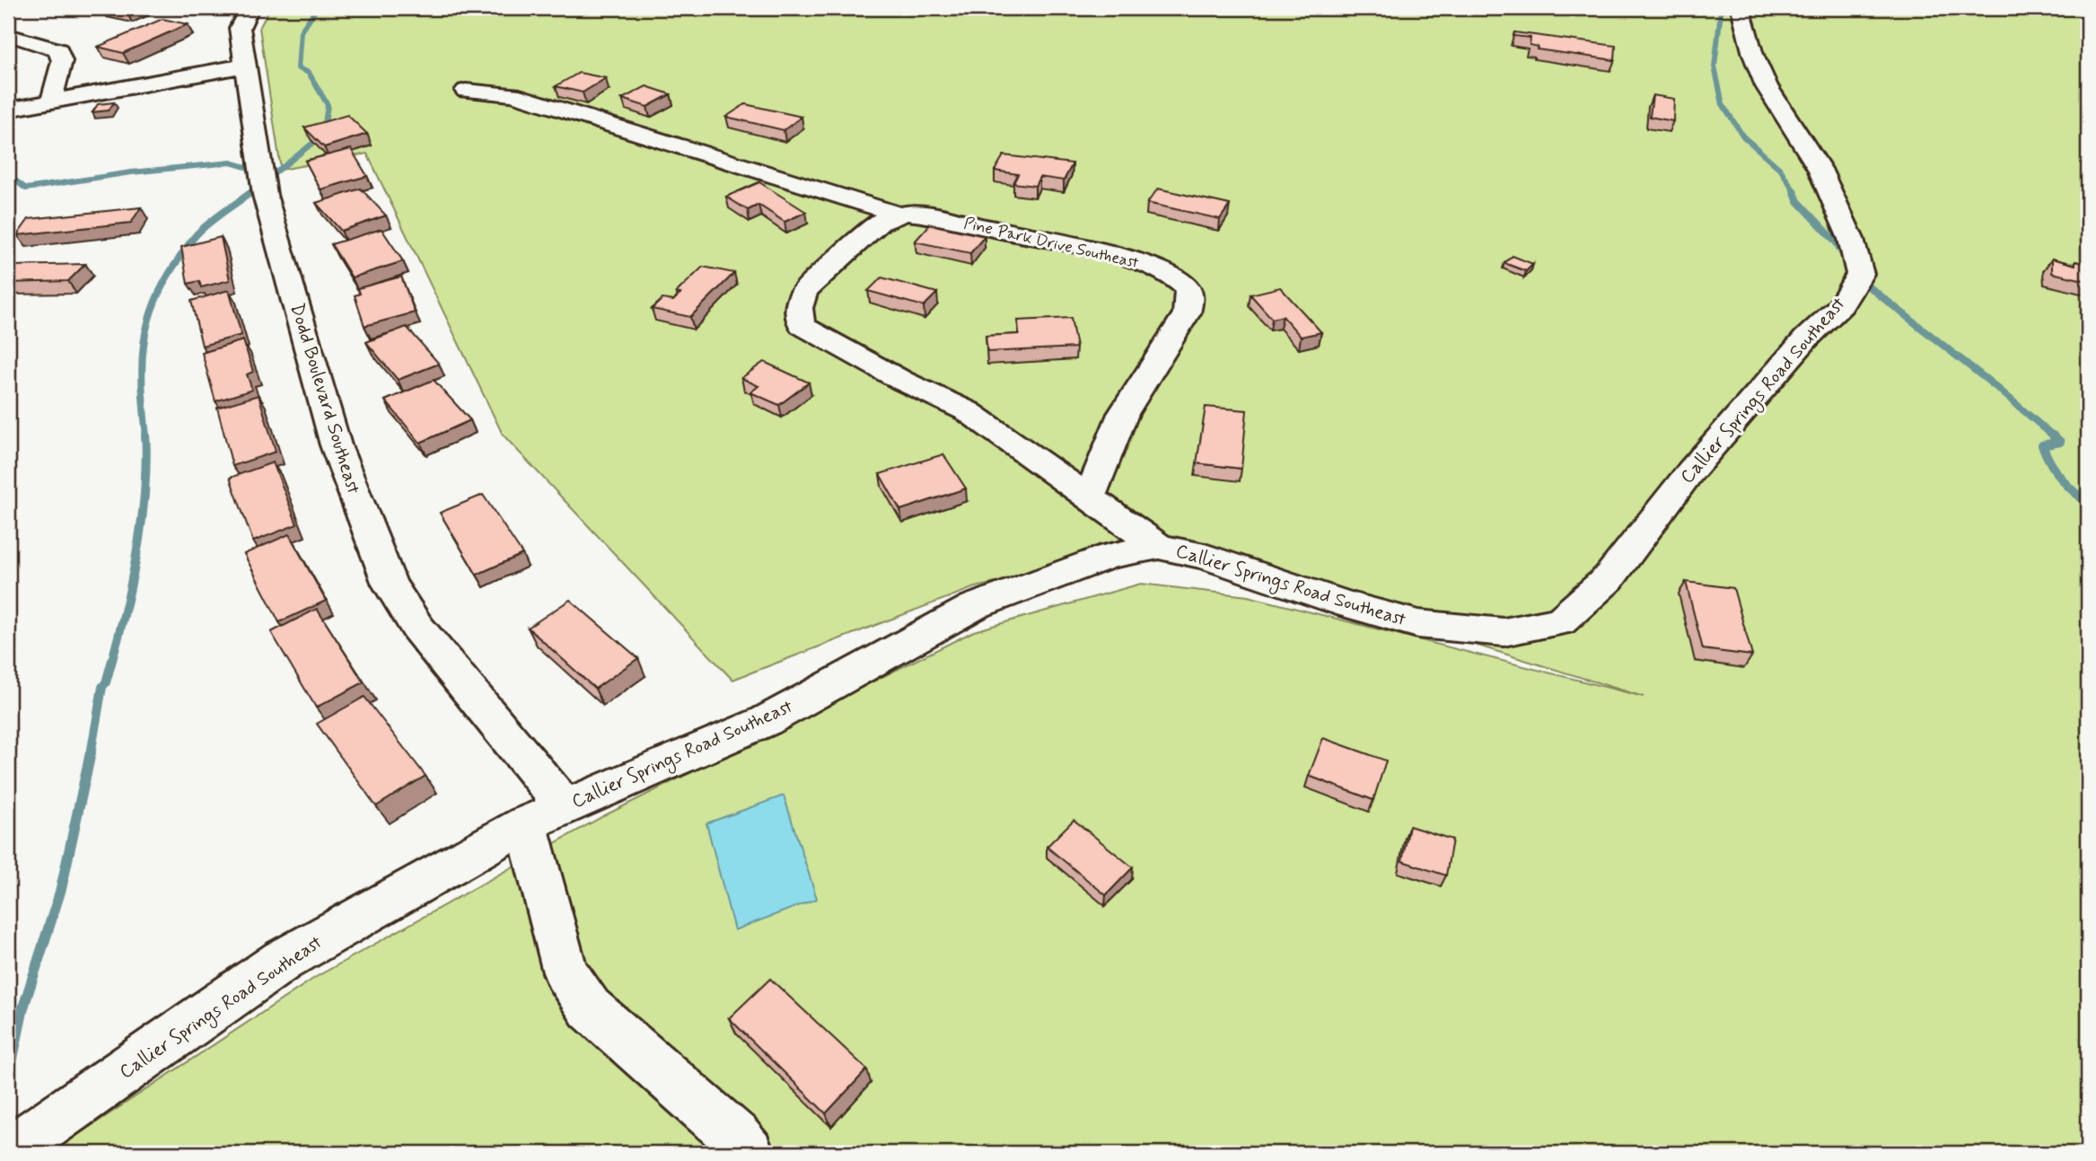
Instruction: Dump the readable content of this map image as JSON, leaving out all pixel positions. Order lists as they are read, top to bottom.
{
  "streets": {
    "street": ["Pine Park Drive Southeast", "Callier Springs Road Southeast", "Dodd Boulevard Southeast"]
  },
  "crossings": [
    ["Callier Springs Road Southeast", "Dodd Boulevard Southeast"]
  ]
}
